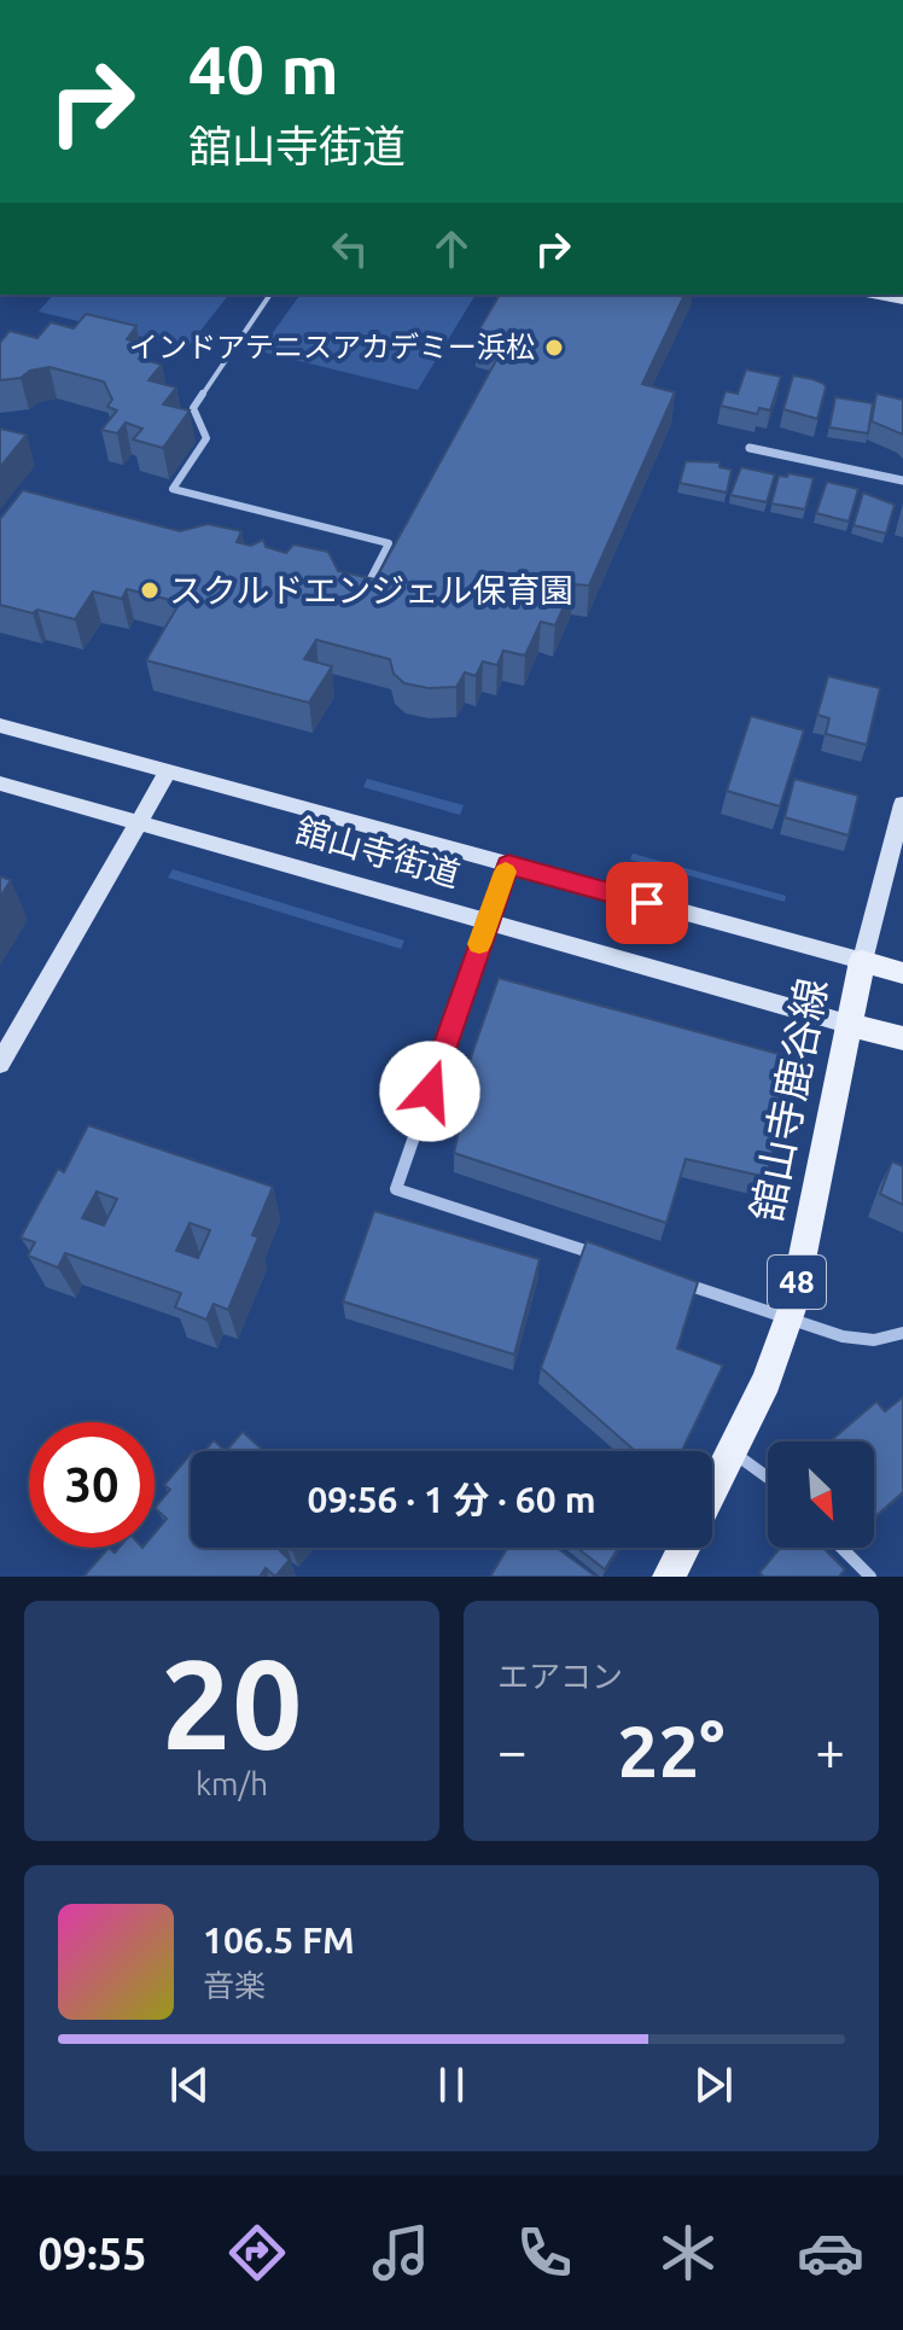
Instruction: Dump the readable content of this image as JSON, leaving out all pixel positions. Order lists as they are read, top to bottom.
{
  "streets": {
    "main road": ["舘山寺街道", "舘山寺鹿谷線", "48"]
  },
  "crossings": [
    ["舘山寺街道", "舘山寺鹿谷線"]
  ],
  "places": ["インドアテニスアカデミー浜松", "スクルドエンジェル保育園"],
  "north": "bottom right",
  "page": {
    "turn": ["40 m", "舘山寺街道"],
    "limit": "30",
    "trip": "09:56 · 1 分 · 60 m",
    "tile": [
      ["20", "km/h"],
      "エアコン"
    ],
    "heat": ["−", "22°", "+"],
    "song": ["106.5 FM", "音楽"],
    "tabs": "09:55"
  }
}
